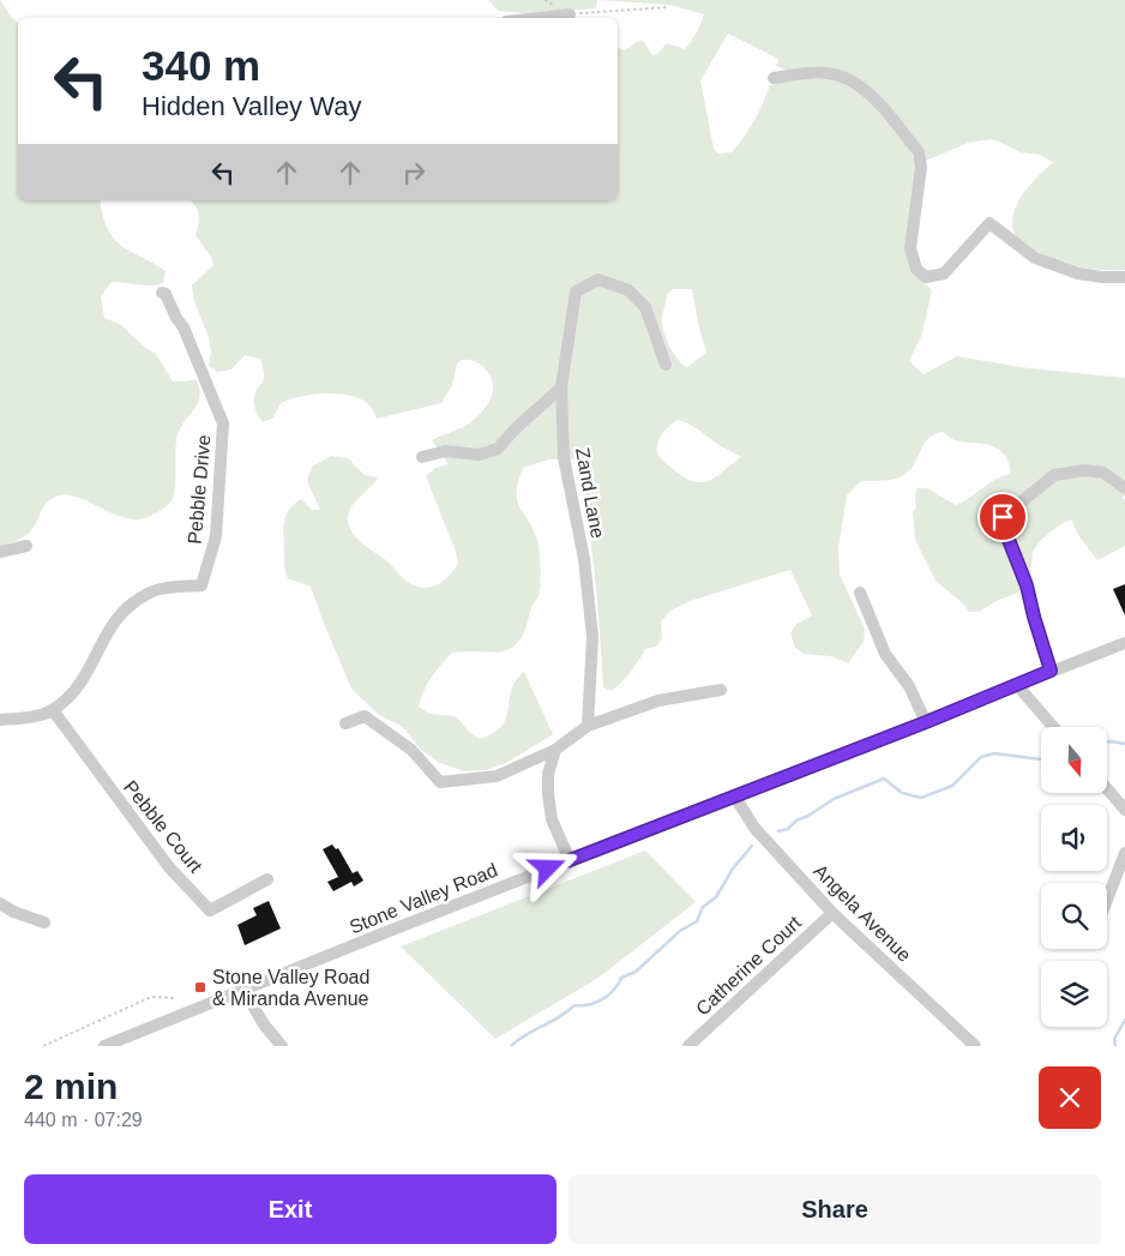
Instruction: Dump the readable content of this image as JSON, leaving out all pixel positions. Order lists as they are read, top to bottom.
{
  "streets": {
    "street": [
      "Pebble Drive",
      "Zand Lane",
      "Pebble Court",
      "Stone Valley Road",
      "Angela Avenue",
      "Catherine Court"
    ]
  },
  "crossings": [
    ["Pebble Drive", "Pebble Court"],
    ["Stone Valley Road", "Angela Avenue"],
    ["Angela Avenue", "Catherine Court"]
  ],
  "places": {
    "transit": ["Stone Valley Road & Miranda Avenue"]
  },
  "north": "bottom",
  "page": {
    "turn": ["340 m", "Hidden Valley Way"],
    "heading": ["2 min", "440 m · 07:29"],
    "buttons": ["Exit", "Share"]
  }
}
